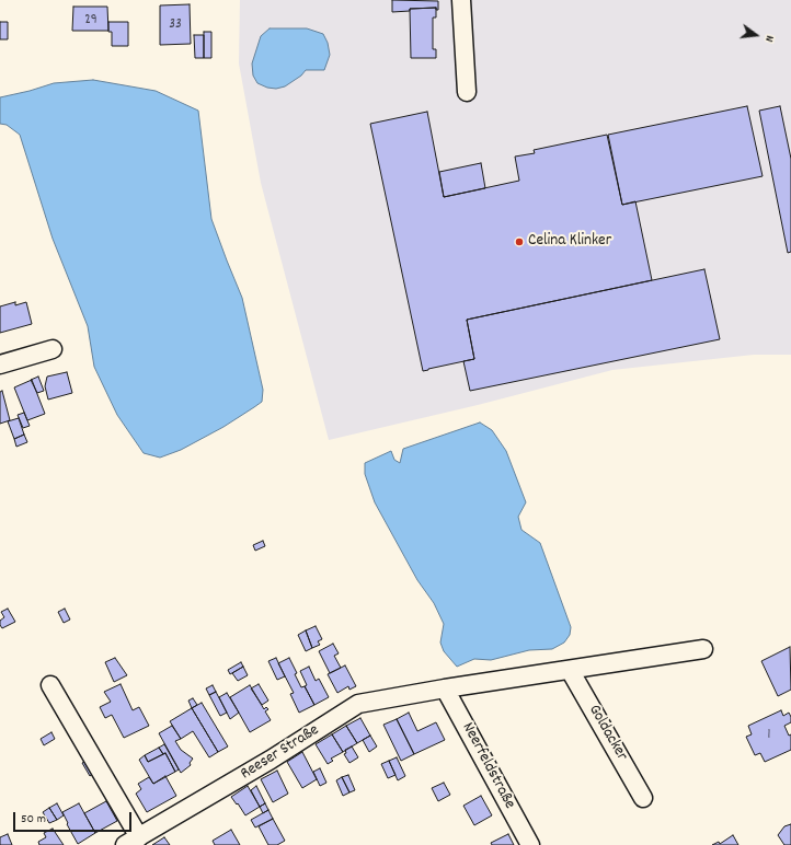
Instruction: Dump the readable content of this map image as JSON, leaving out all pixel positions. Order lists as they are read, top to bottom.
{
  "streets": {
    "street": ["Goldacker", "Reeser Straße", "Neerfeldstraße"]
  },
  "crossings": [
    ["Reeser Straße", "Neerfeldstraße"]
  ],
  "places": ["Celina Klinker"],
  "house_numbers": ["29", "33", "1"],
  "scale_bar": "50 m",
  "north": "right"
}
